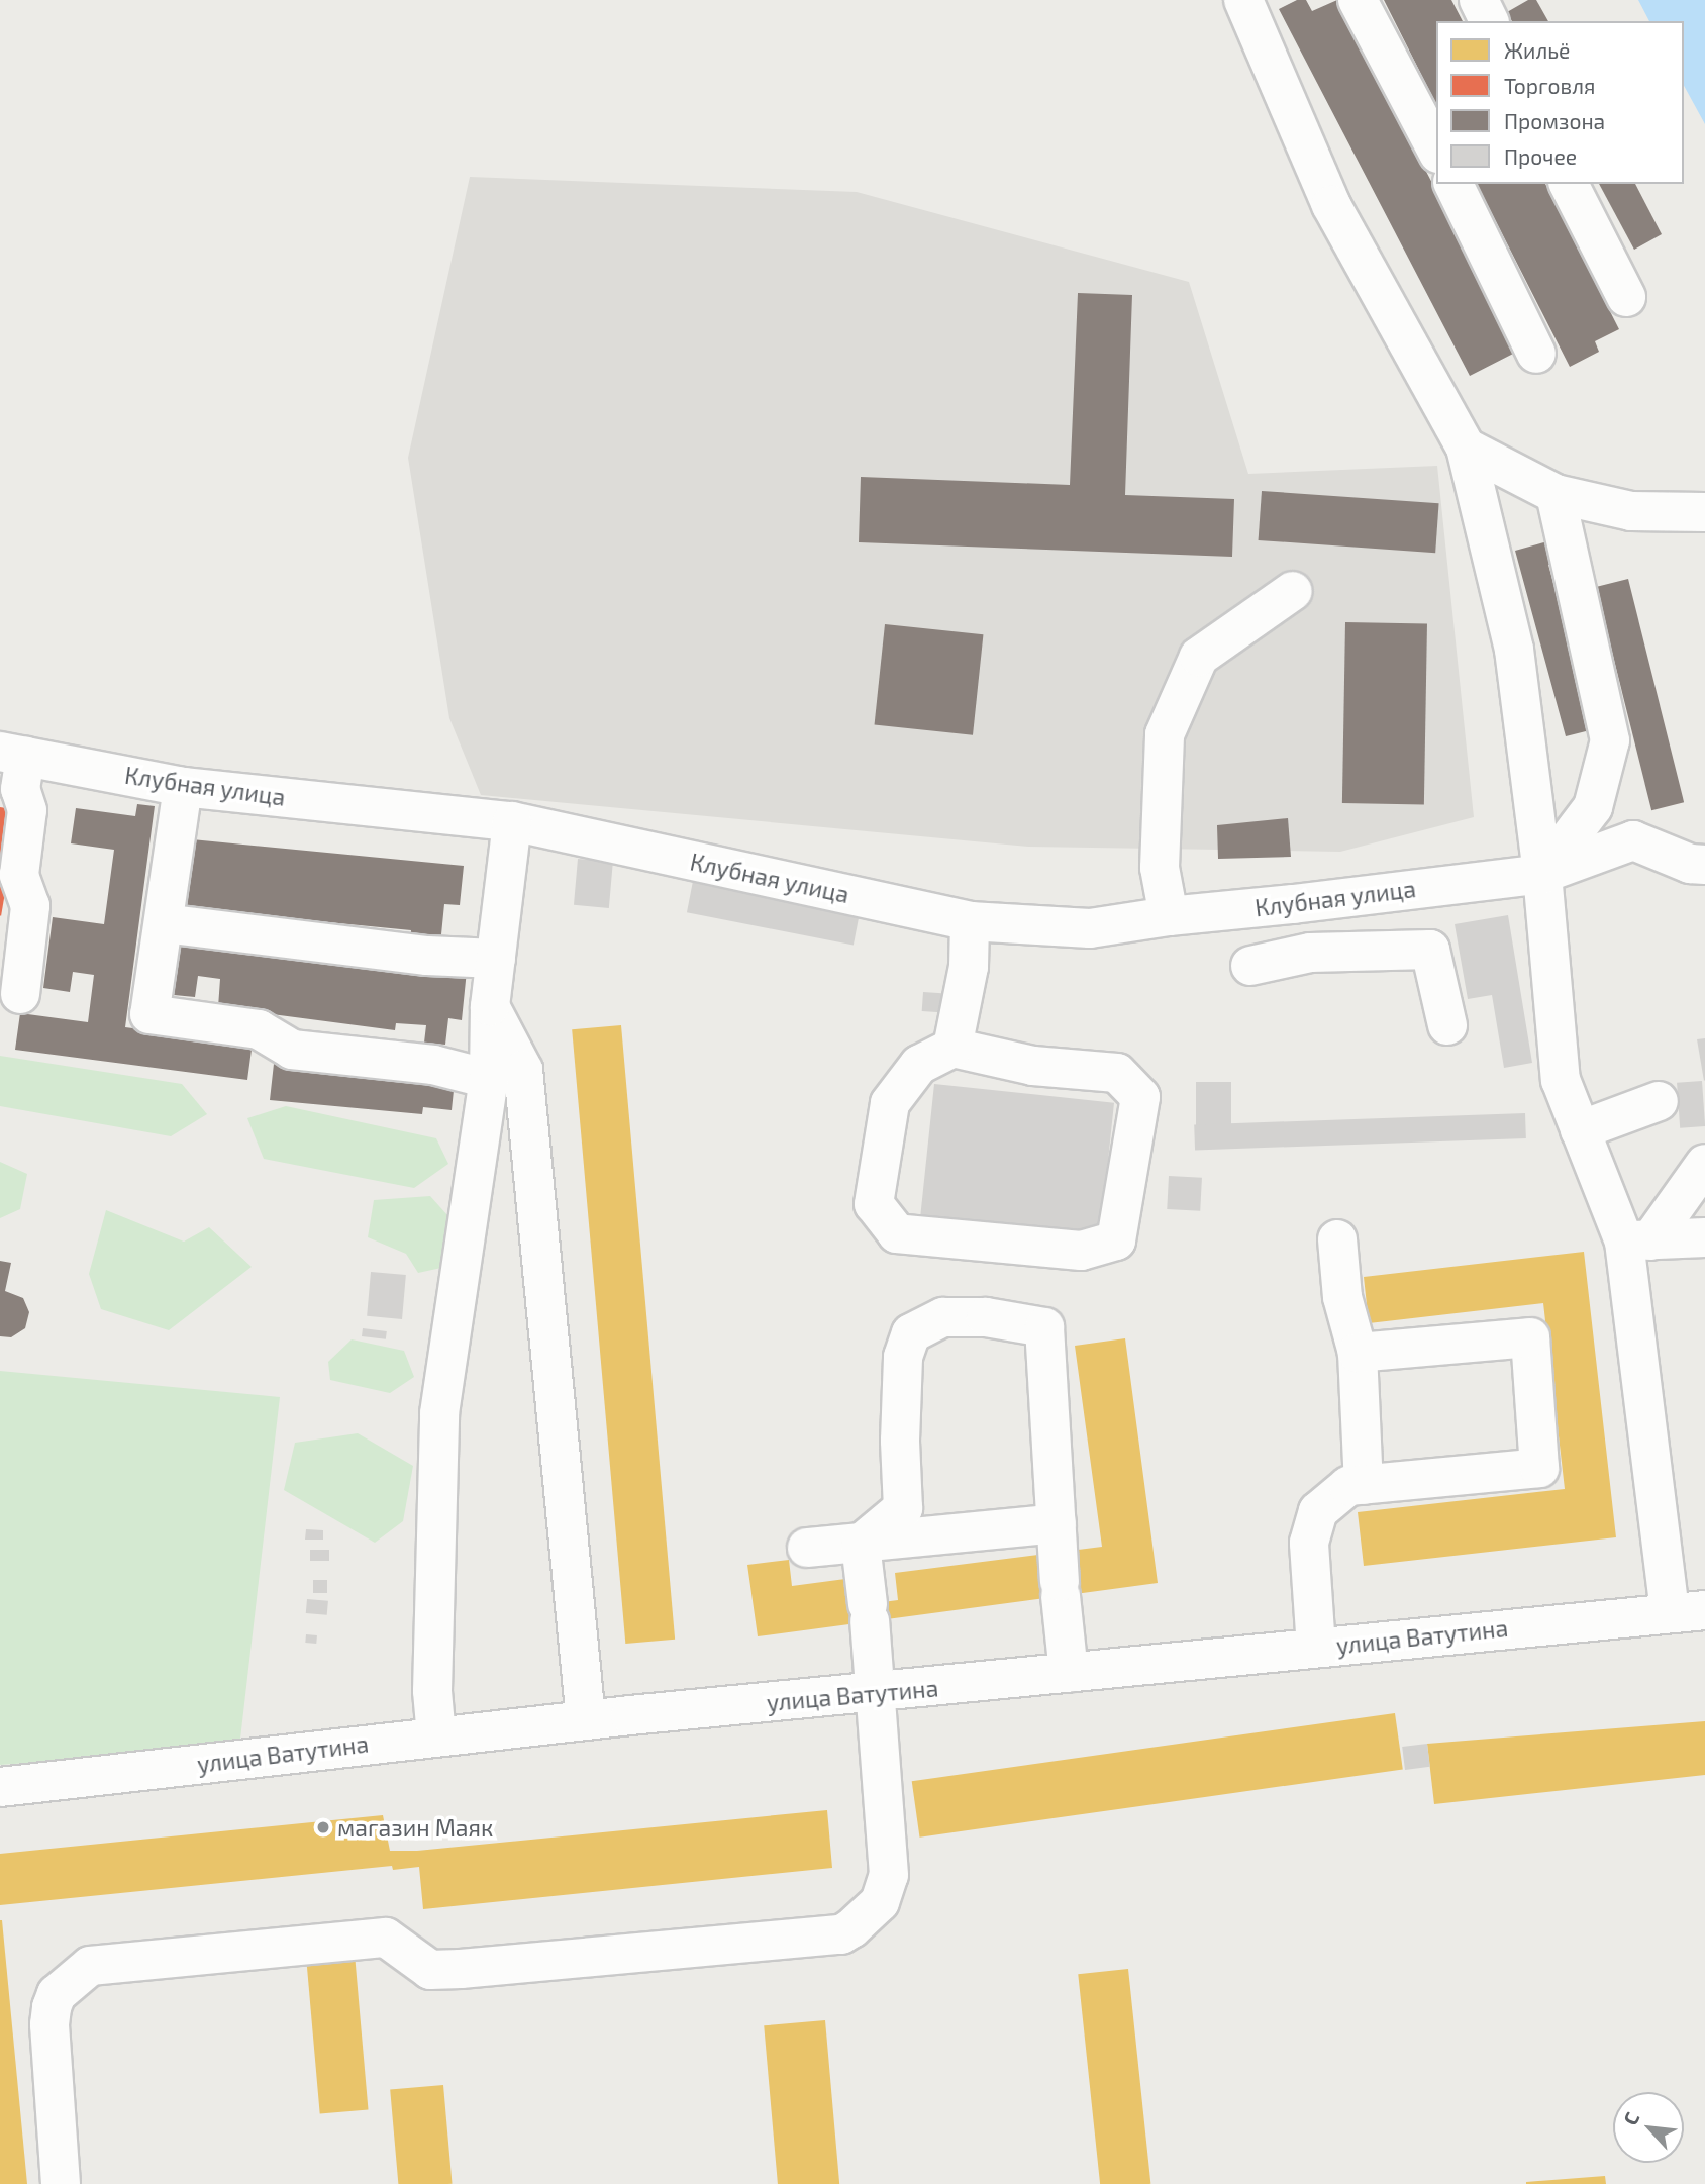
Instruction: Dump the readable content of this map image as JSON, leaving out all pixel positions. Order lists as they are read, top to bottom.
{
  "streets": {
    "street": ["Клубная улица", "улица Ватутина"]
  },
  "places": ["магазин Маяк"],
  "legend": [
    "Жильё",
    "Торговля",
    "Промзона",
    "Прочее"
  ],
  "north": "top left"
}
